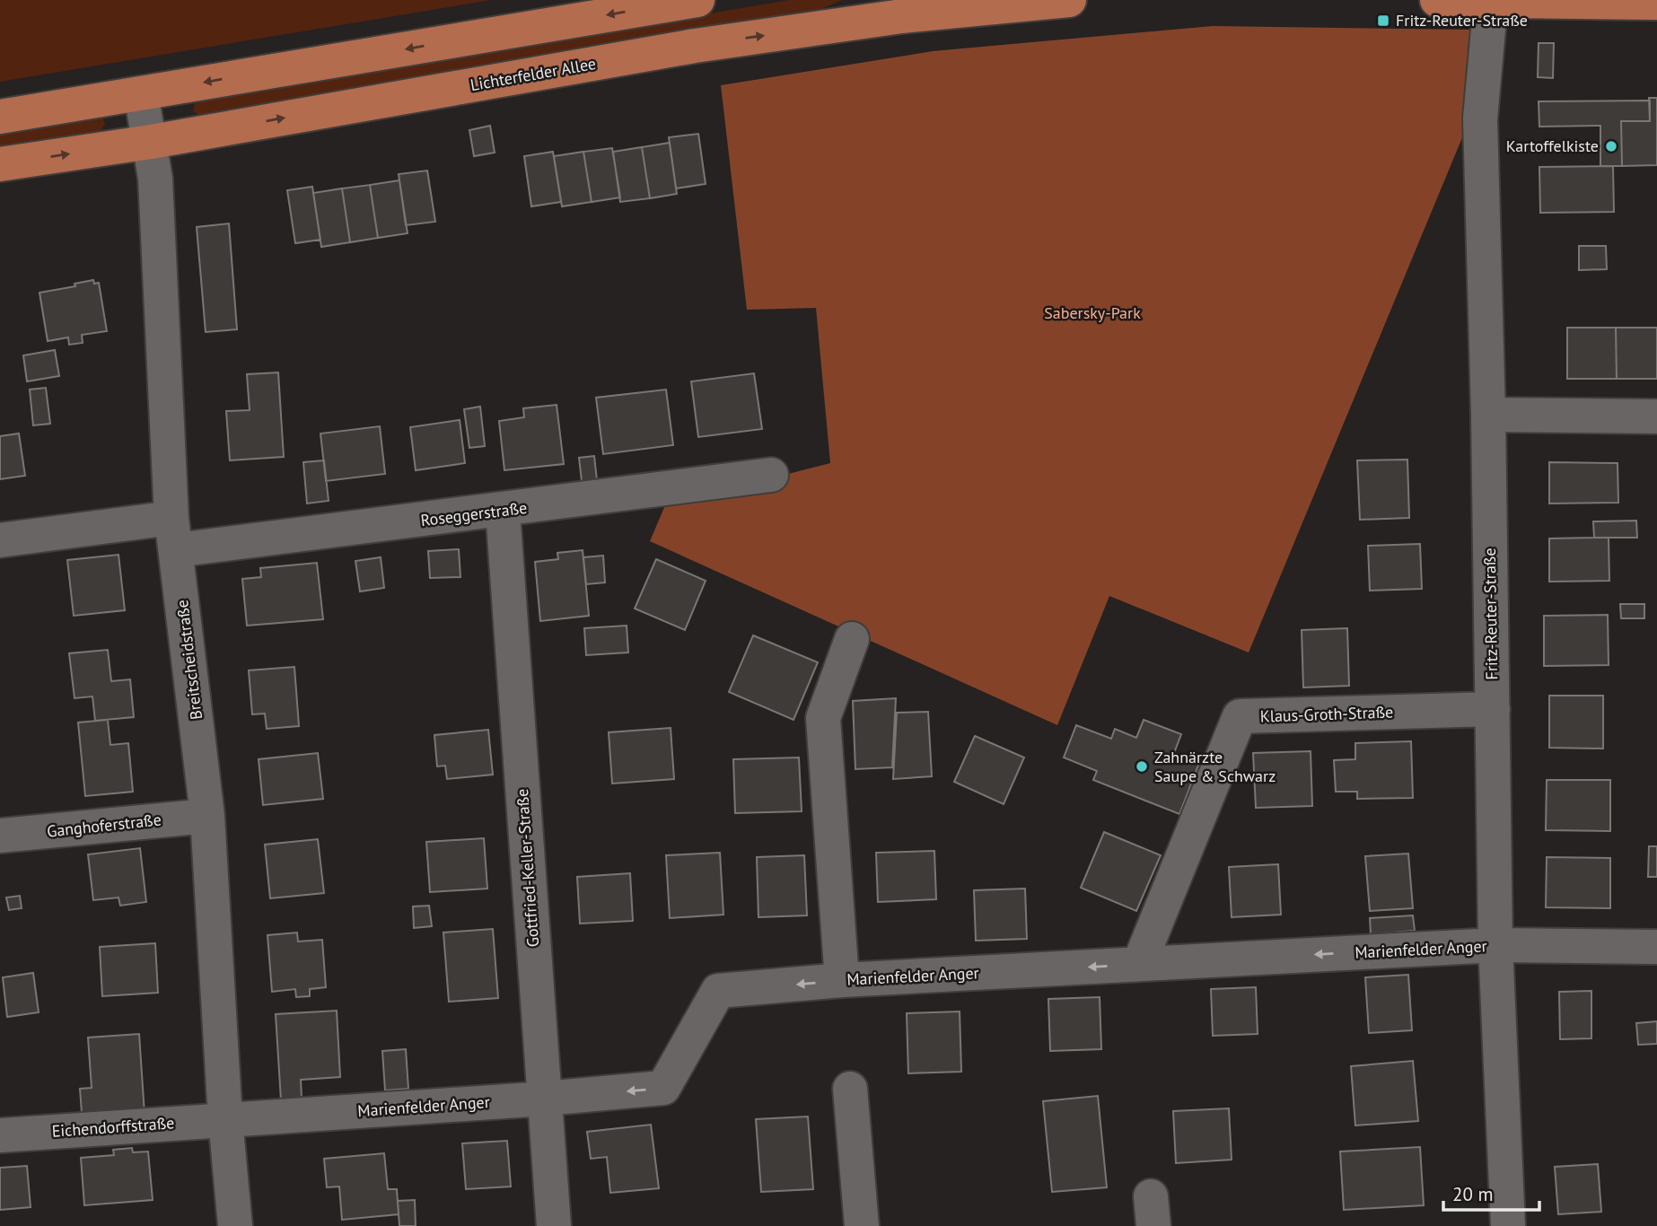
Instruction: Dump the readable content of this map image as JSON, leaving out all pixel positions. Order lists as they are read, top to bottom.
{
  "streets": {
    "main road": ["Lichterfelder Allee"],
    "street": [
      "Roseggerstraße",
      "Fritz-Reuter-Straße",
      "Breitscheidstraße",
      "Klaus-Groth-Straße",
      "Ganghoferstraße",
      "Gottfried-Keller-Straße",
      "Marienfelder Anger",
      "Eichendorffstraße"
    ]
  },
  "crossings": [
    ["Lichterfelder Allee", "Breitscheidstraße"],
    ["Roseggerstraße", "Breitscheidstraße"],
    ["Roseggerstraße", "Gottfried-Keller-Straße"],
    ["Fritz-Reuter-Straße", "Klaus-Groth-Straße"],
    ["Fritz-Reuter-Straße", "Marienfelder Anger"],
    ["Breitscheidstraße", "Ganghoferstraße"],
    ["Breitscheidstraße", "Marienfelder Anger"],
    ["Breitscheidstraße", "Eichendorffstraße"],
    ["Klaus-Groth-Straße", "Marienfelder Anger"],
    ["Gottfried-Keller-Straße", "Marienfelder Anger"],
    ["Marienfelder Anger", "Eichendorffstraße"]
  ],
  "one_way": ["Marienfelder Anger"],
  "parks": ["Sabersky-Park"],
  "places": {
    "transit": ["Fritz-Reuter-Straße"],
    "other": ["Kartoffelkiste", "Zahnärzte Saupe & Schwarz"]
  },
  "scale_bar": "20 m"
}
